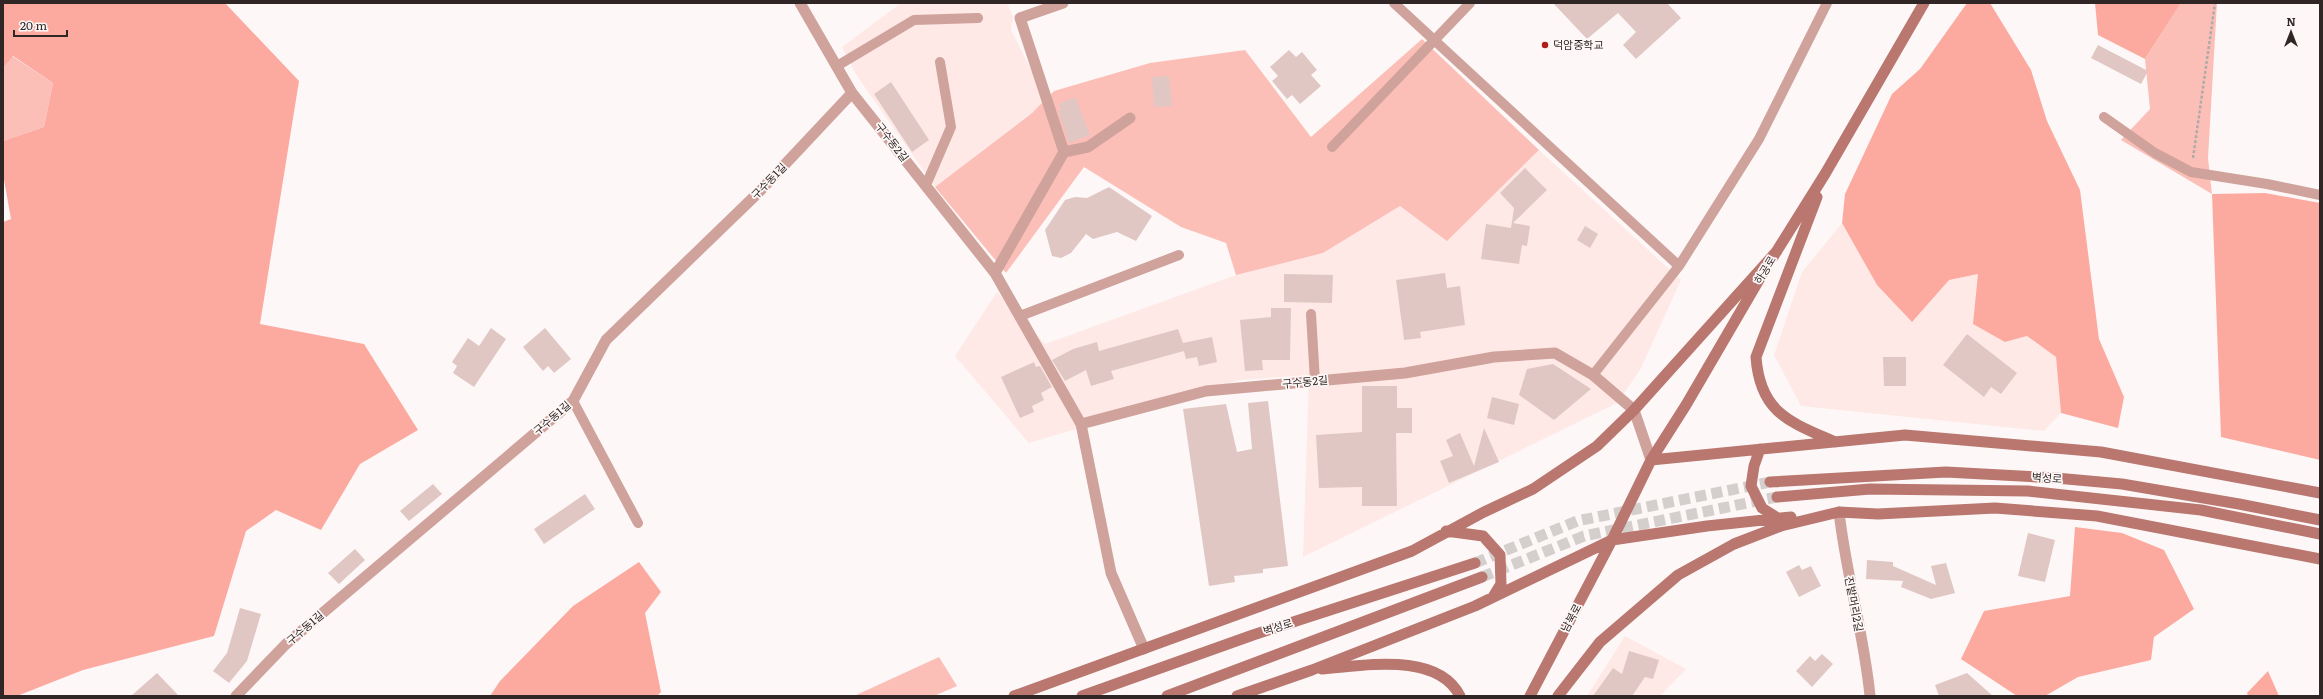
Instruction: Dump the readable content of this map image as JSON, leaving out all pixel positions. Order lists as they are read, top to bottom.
{
  "streets": {
    "main road": ["하공로", "벽성로", "남북로"],
    "street": ["구수동2길", "구수동1길", "진밭머리2길"]
  },
  "crossings": [
    ["구수동2길", "구수동1길"],
    ["하공로", "남북로"]
  ],
  "places": ["덕암중학교"],
  "scale_bar": "20 m",
  "north": "top"
}
